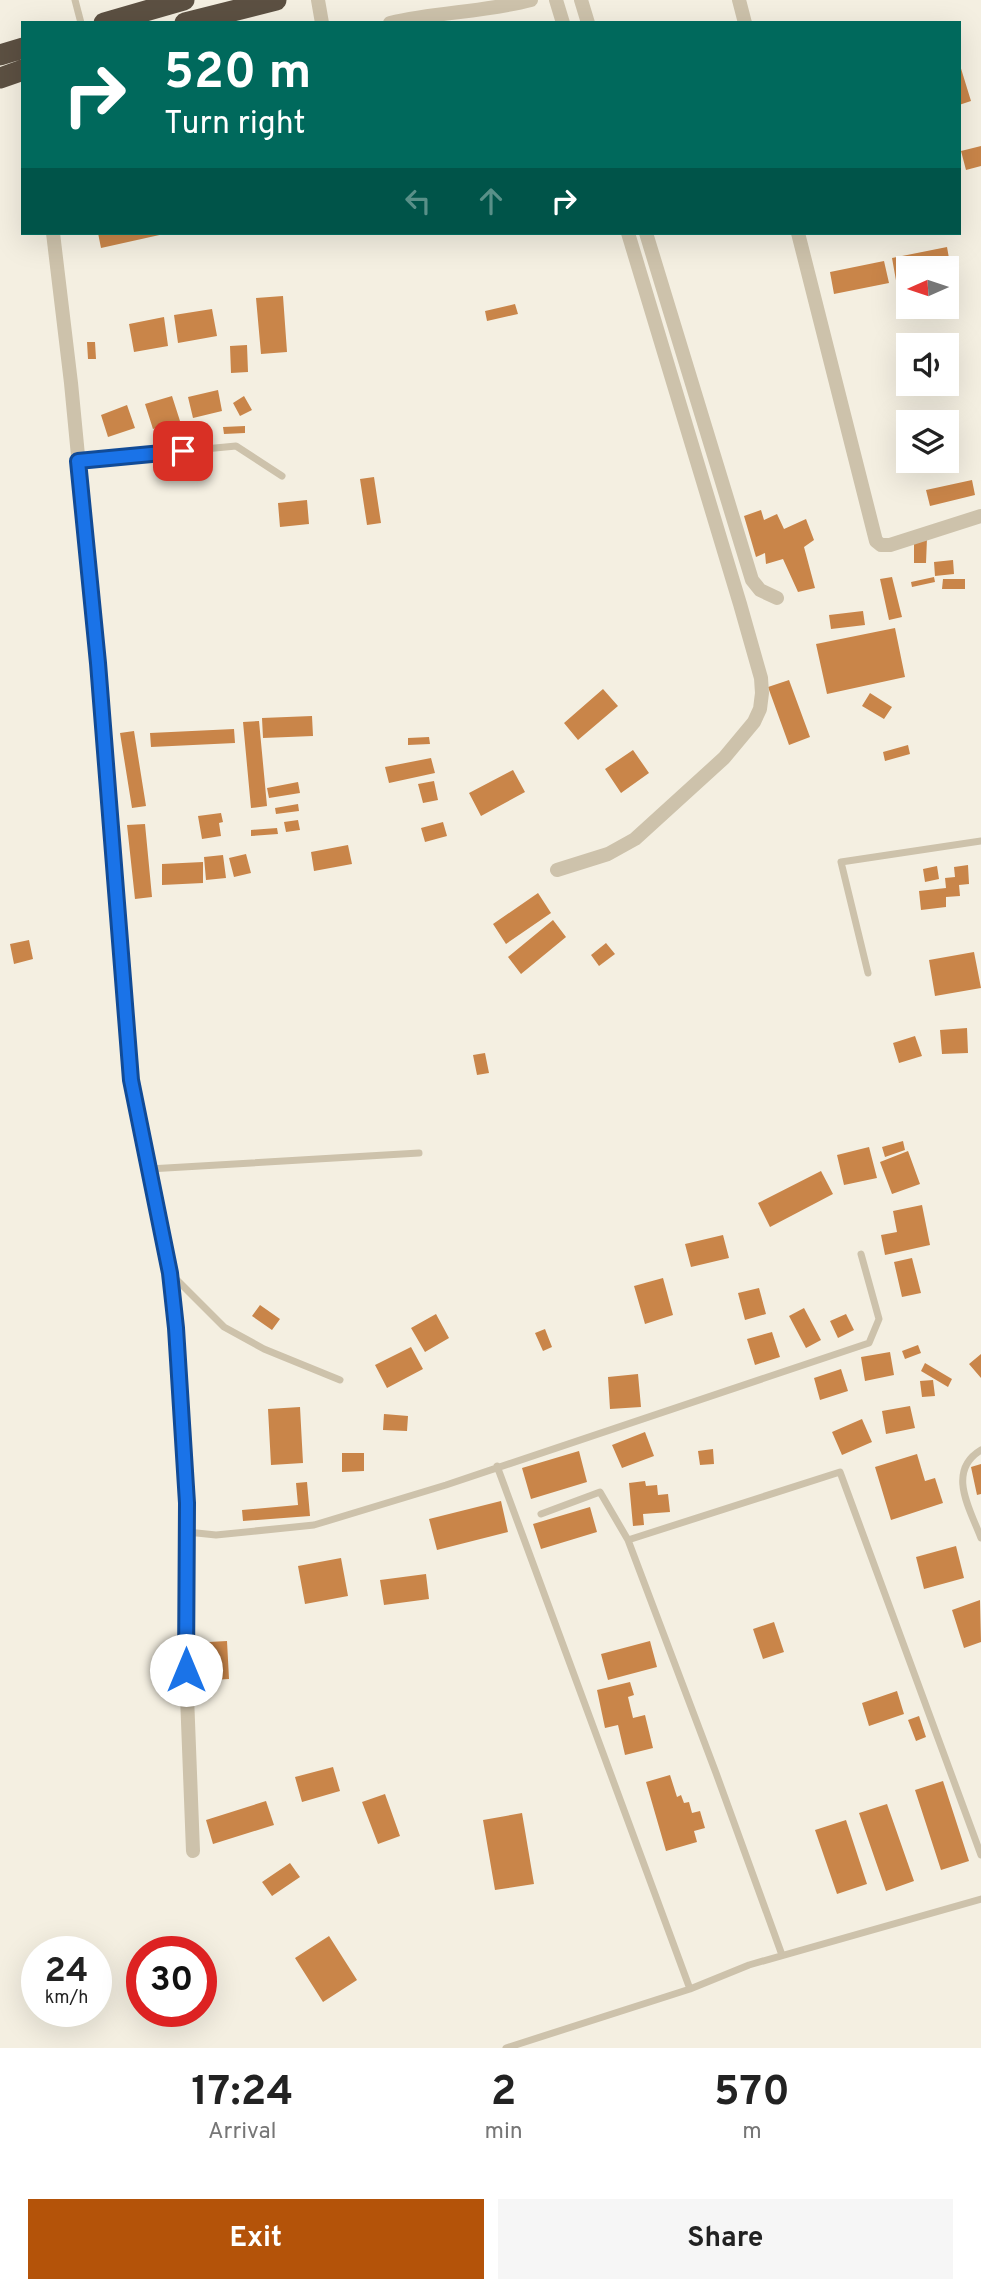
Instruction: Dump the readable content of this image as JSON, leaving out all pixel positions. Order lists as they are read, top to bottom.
{
  "north": "left",
  "page": {
    "turn": ["520 m", "Turn right"],
    "speed": "24 km/h",
    "limit": "30",
    "eta": [
      "17:24",
      "Arrival",
      "2",
      "min",
      "570",
      "m"
    ],
    "buttons": ["Exit", "Share"]
  }
}
